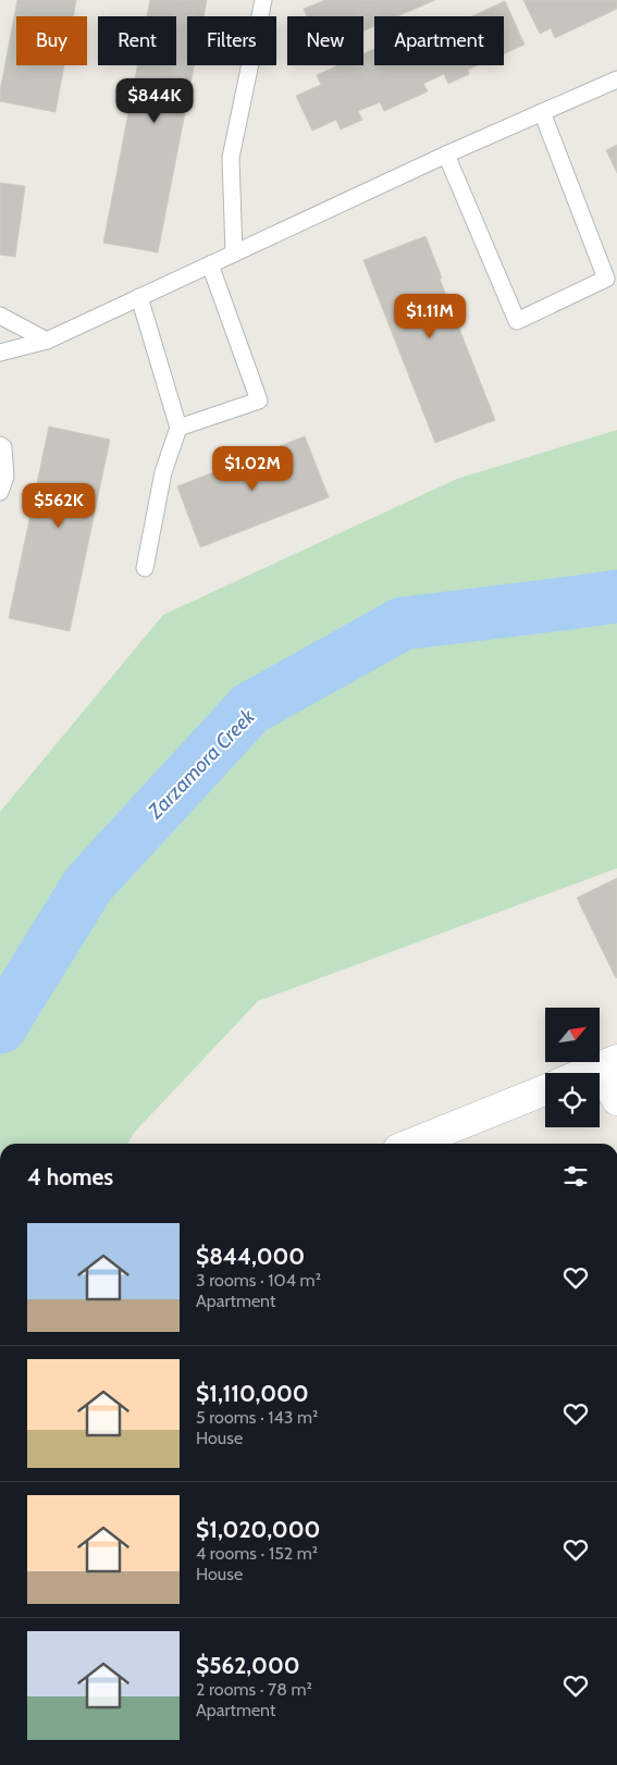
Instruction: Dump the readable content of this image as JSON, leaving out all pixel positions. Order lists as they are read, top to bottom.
{
  "water": ["Zarzamora Creek"],
  "north": "top right",
  "page": {
    "chip": [
      "Buy",
      "Rent",
      "Filters",
      "New",
      "Apartment"
    ],
    "price": [
      "$844K",
      "$1.11M",
      "$1.02M",
      "$562K"
    ],
    "heading": "4 homes",
    "list": [
      {
        "name": "$844,000",
        "note": "3 rooms · 104 m² · Apartment"
      },
      {
        "name": "$1,110,000",
        "note": "5 rooms · 143 m² · House"
      },
      {
        "name": "$1,020,000",
        "note": "4 rooms · 152 m² · House"
      },
      {
        "name": "$562,000",
        "note": "2 rooms · 78 m² · Apartment"
      }
    ]
  }
}
